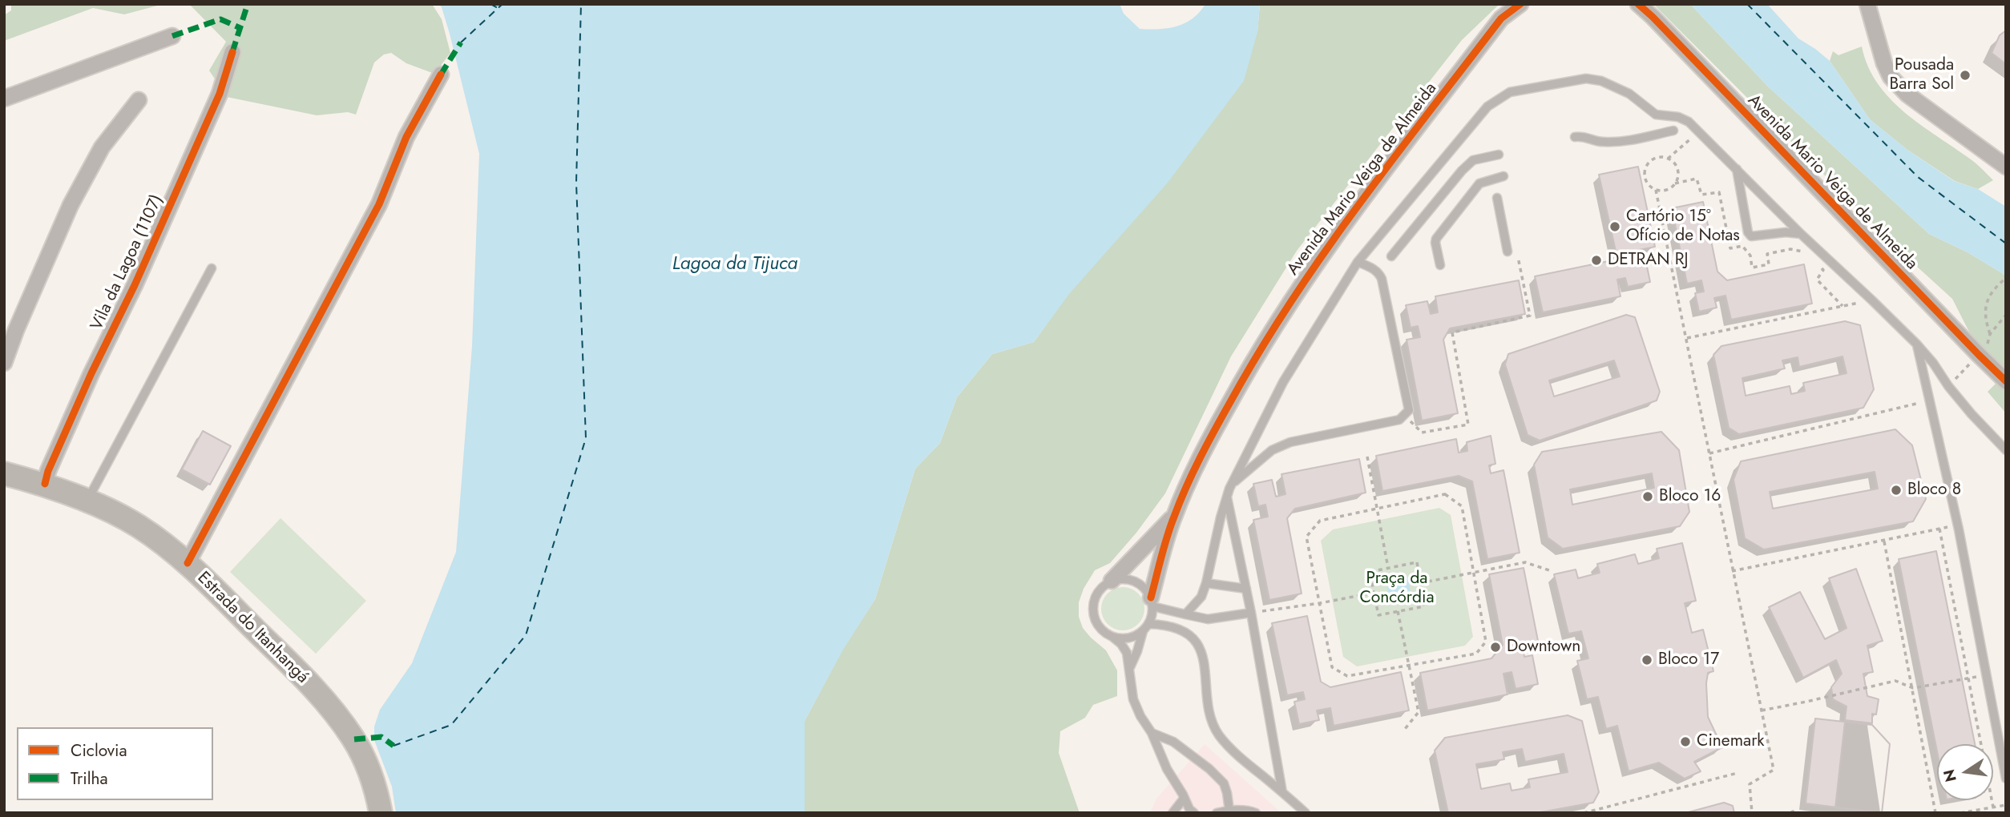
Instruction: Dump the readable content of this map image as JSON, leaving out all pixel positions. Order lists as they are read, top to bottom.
{
  "streets": {
    "main road": ["Estrada do Itanhangá"],
    "street": ["Avenida Mario Veiga de Almeida", "Vila da Lagoa (1107)"]
  },
  "crossings": [
    ["Vila da Lagoa (1107)", "Estrada do Itanhangá"]
  ],
  "water": ["Lagoa da Tijuca"],
  "parks": ["Praça da Concórdia"],
  "places": [
    "Pousada Barra Sol",
    "Cartório 15º Ofício de Notas",
    "DETRAN RJ",
    "Bloco 8",
    "Bloco 16",
    "Downtown",
    "Bloco 17",
    "Cinemark"
  ],
  "legend": ["Ciclovia", "Trilha"],
  "north": "left"
}
